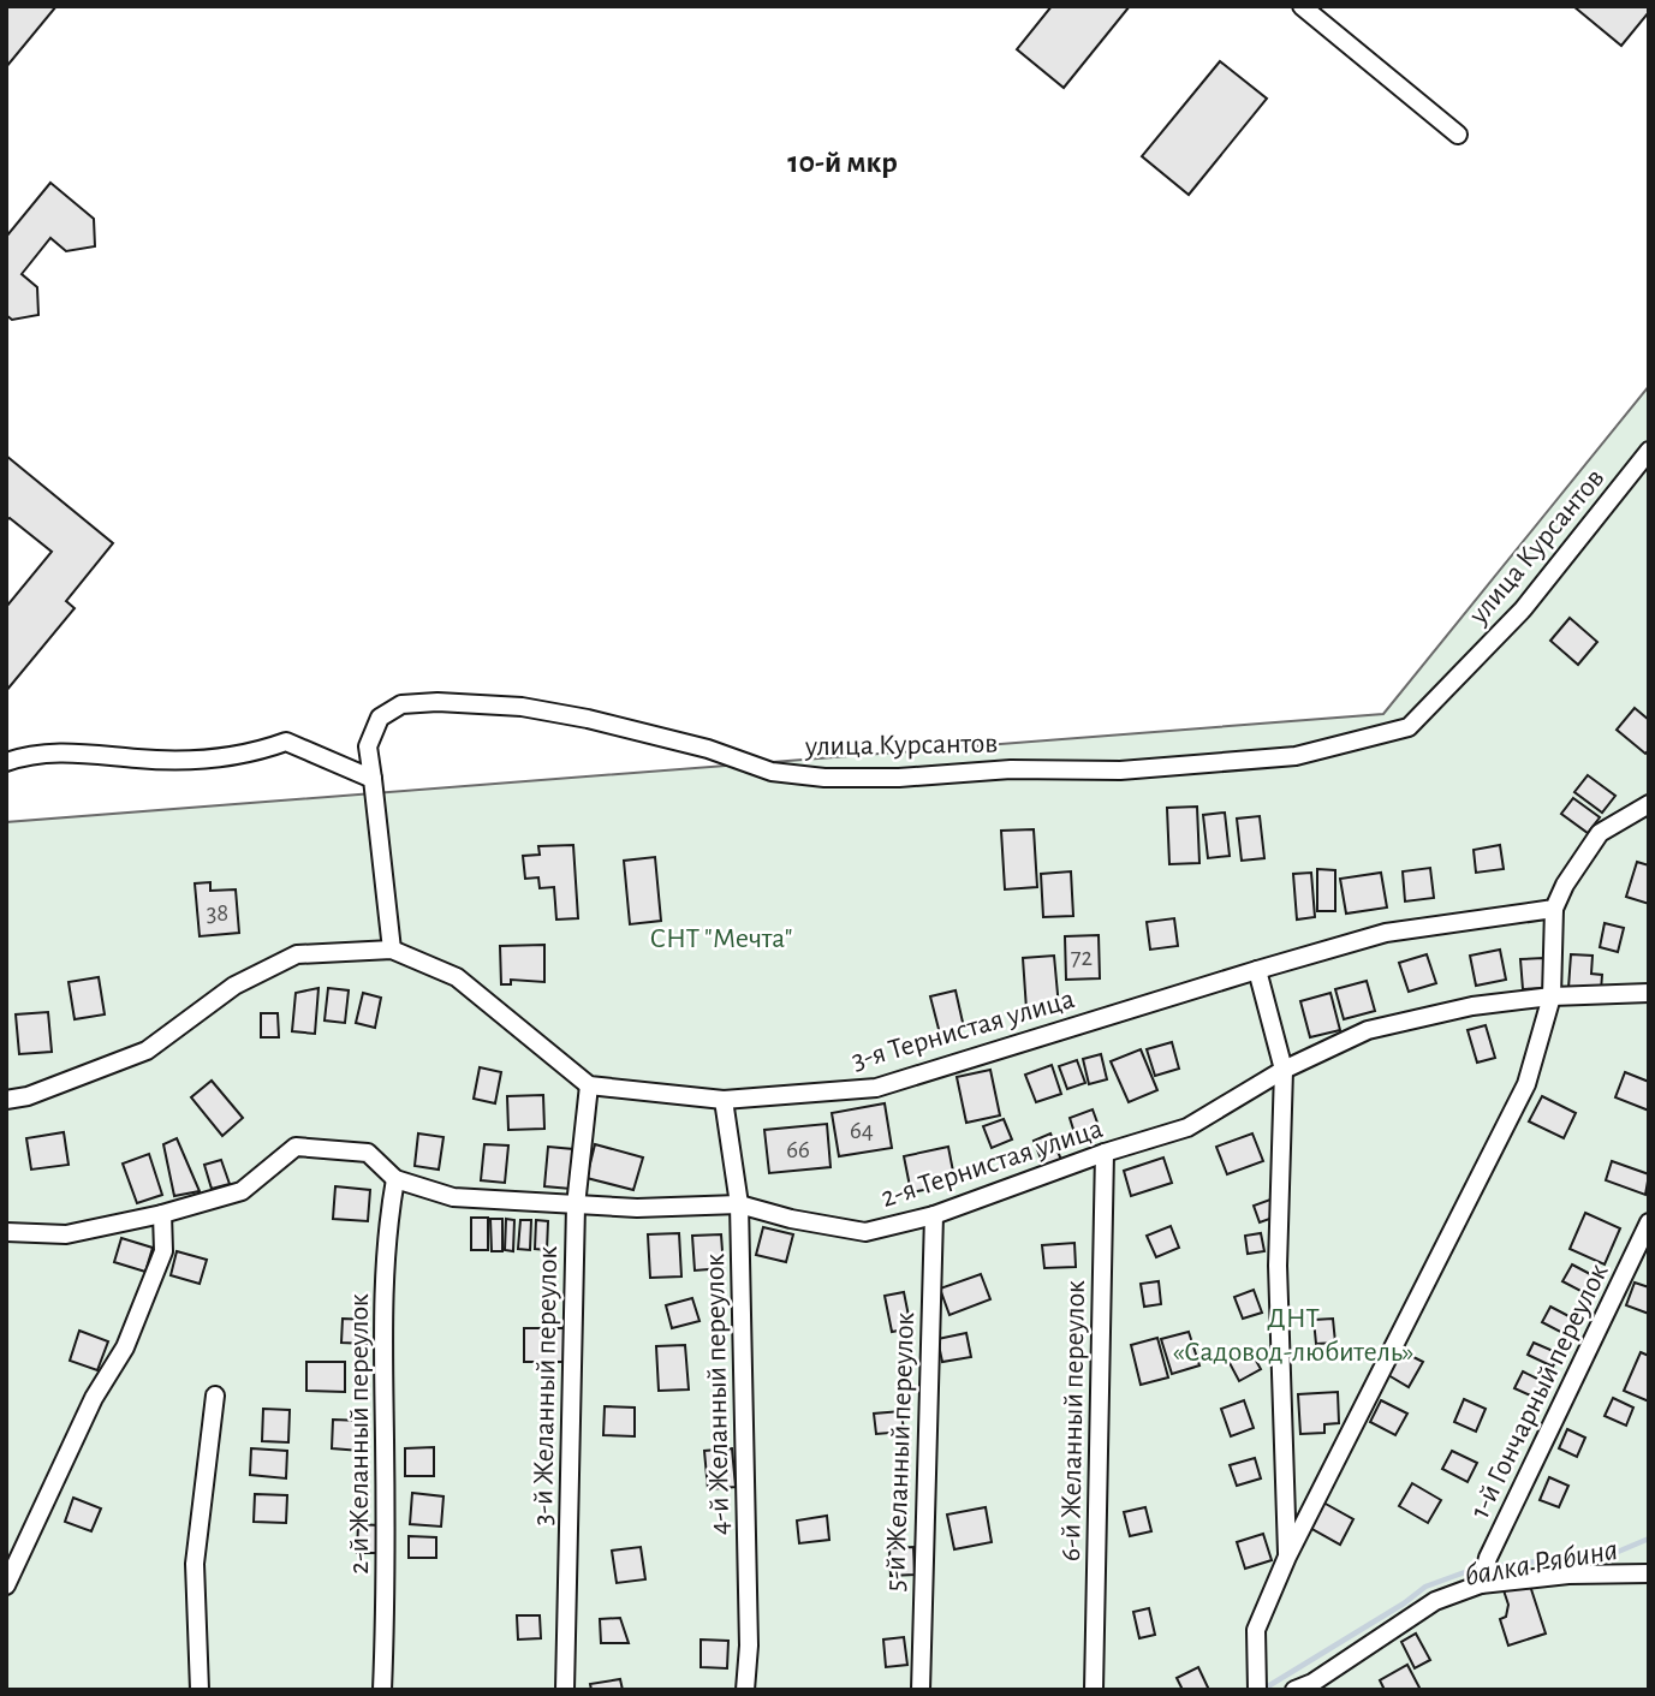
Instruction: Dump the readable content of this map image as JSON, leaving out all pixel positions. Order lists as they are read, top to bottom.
{
  "streets": {
    "street": [
      "улица Курсантов",
      "3-я Тернистая улица",
      "2-я Тернистая улица",
      "3-й Желанный переулок",
      "1-й Гончарный переулок",
      "4-й Желанный переулок",
      "6-й Желанный переулок",
      "2-й Желанный переулок",
      "5-й Желанный переулок"
    ]
  },
  "crossings": [
    ["3-я Тернистая улица", "3-й Желанный переулок"],
    ["3-я Тернистая улица", "4-й Желанный переулок"],
    ["2-я Тернистая улица", "3-й Желанный переулок"],
    ["2-я Тернистая улица", "4-й Желанный переулок"],
    ["2-я Тернистая улица", "6-й Желанный переулок"],
    ["2-я Тернистая улица", "2-й Желанный переулок"],
    ["2-я Тернистая улица", "5-й Желанный переулок"]
  ],
  "districts": ["10-й мкр"],
  "water": ["балка Рябина"],
  "parks": ["СНТ \"Мечта\"", "ДНТ «Садовод-любитель»"],
  "house_numbers": [
    "38",
    "72",
    "64",
    "66"
  ]
}
